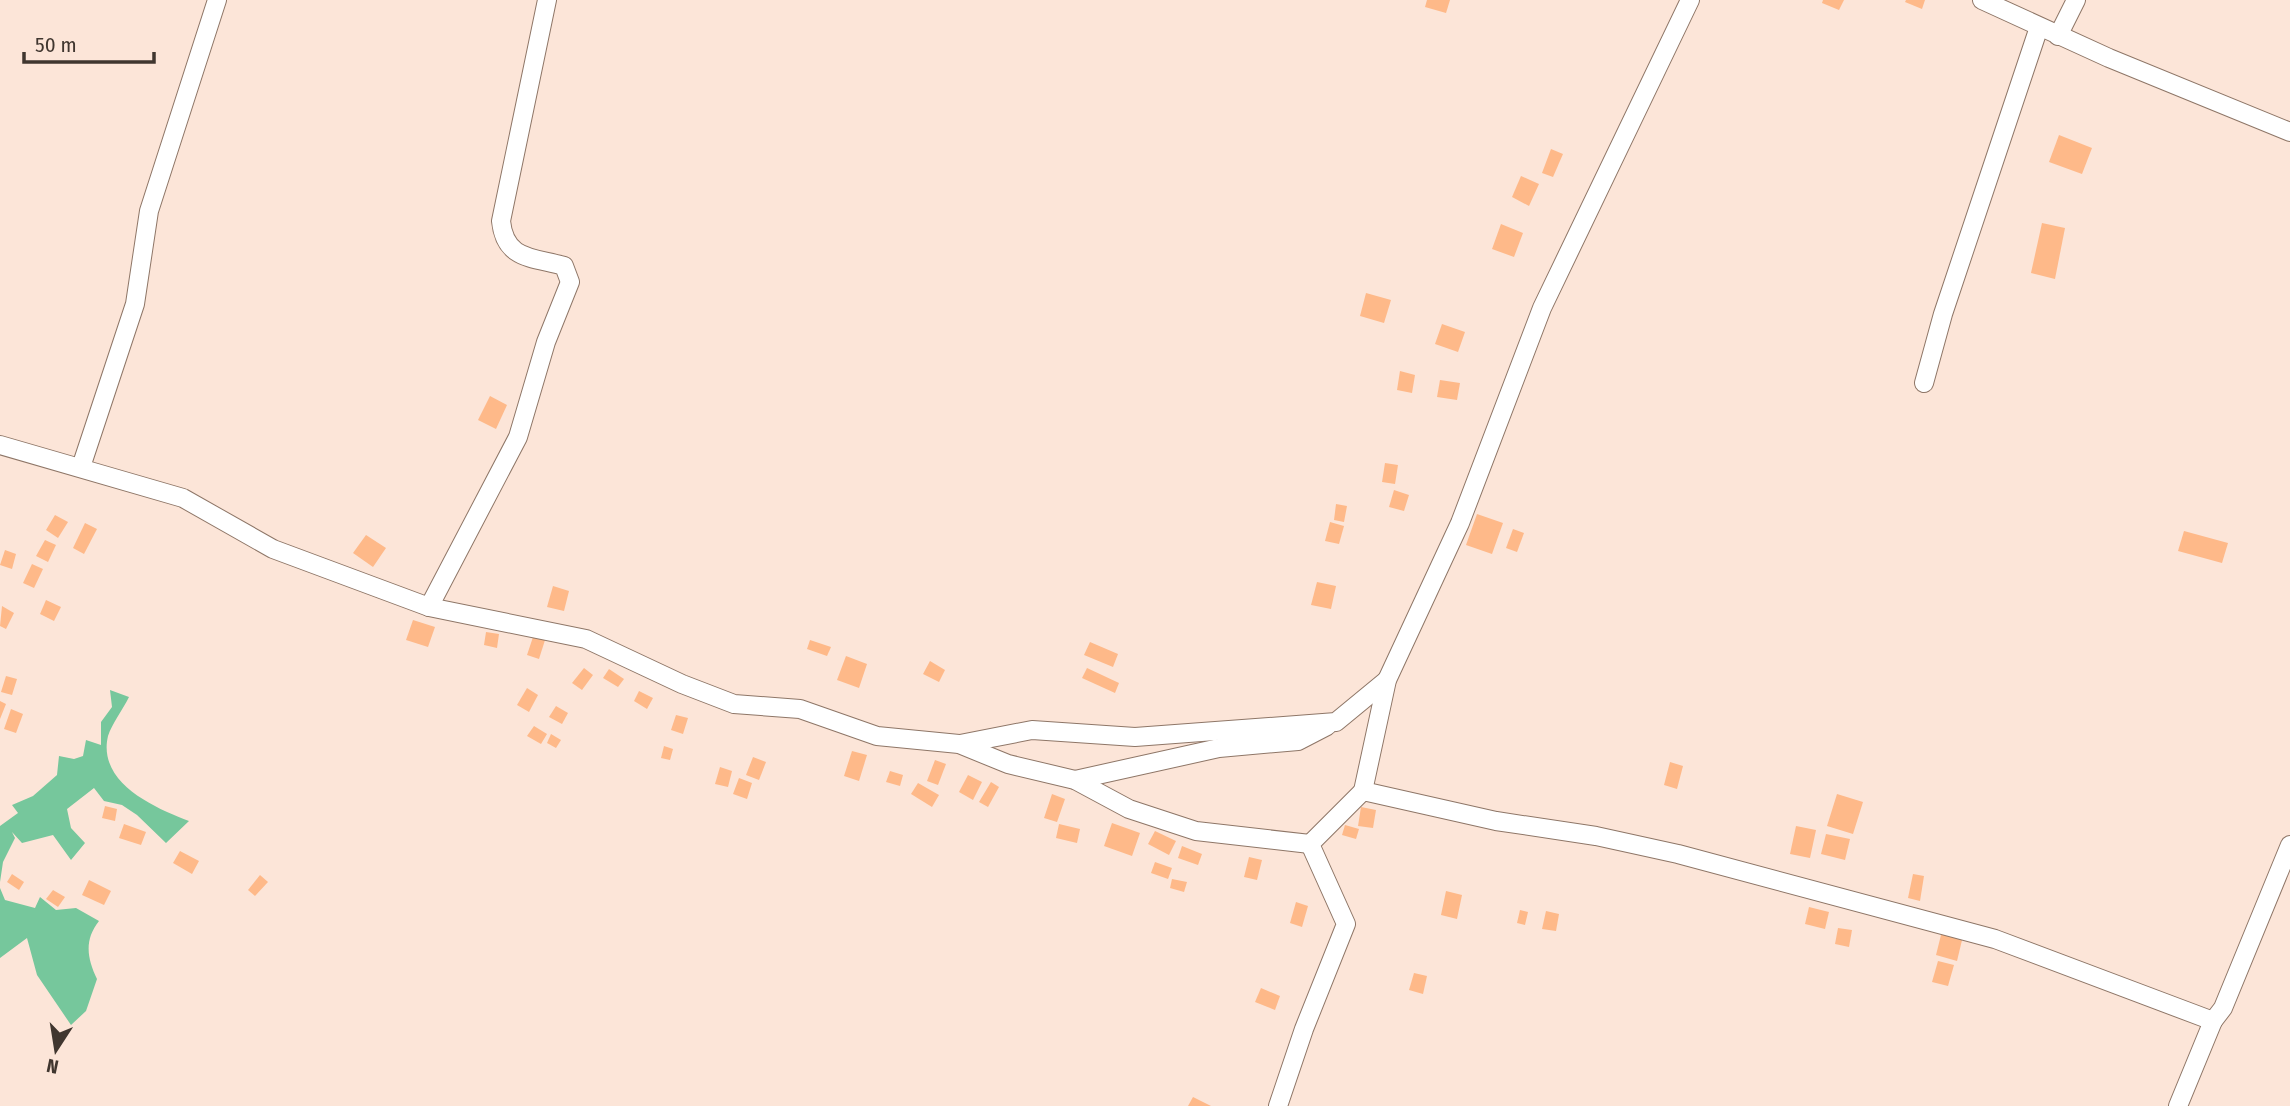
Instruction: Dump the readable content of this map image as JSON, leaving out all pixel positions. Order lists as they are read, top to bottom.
{
  "scale_bar": "50 m",
  "north": "bottom"
}
